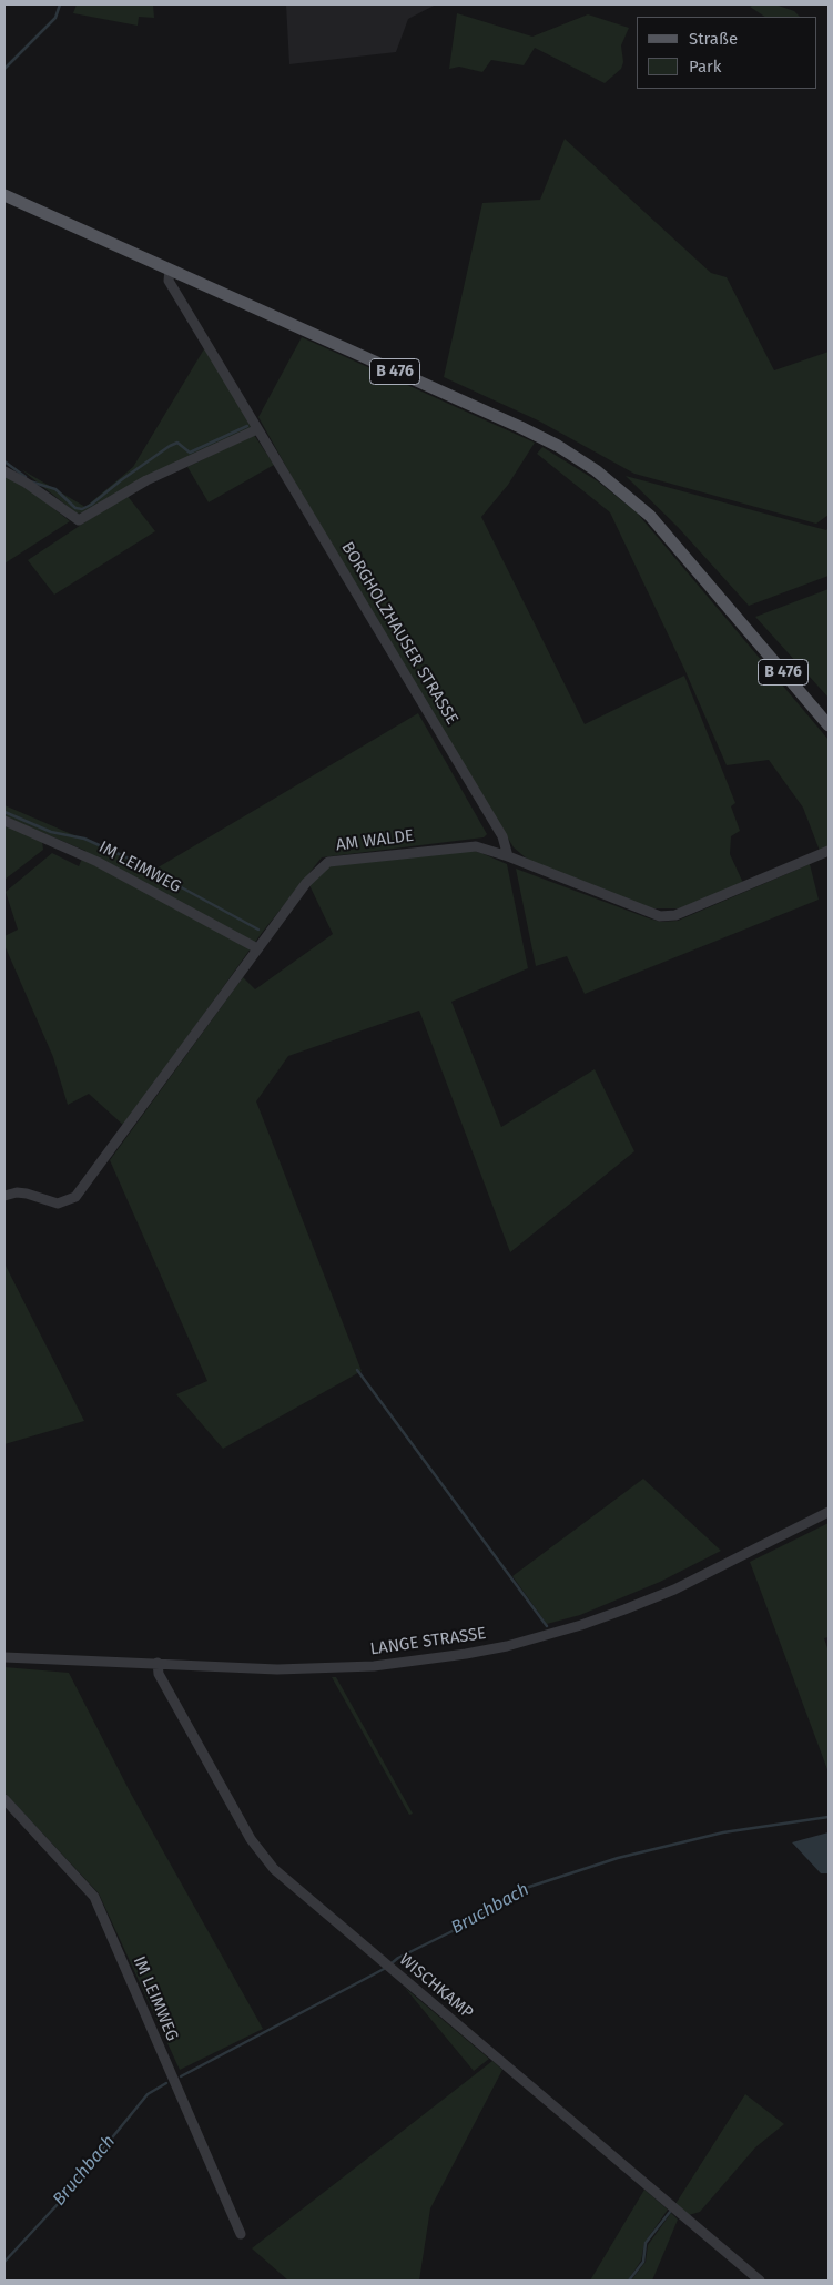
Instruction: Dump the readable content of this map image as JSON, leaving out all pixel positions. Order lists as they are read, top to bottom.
{
  "streets": {
    "main road": ["B 476"],
    "street": [
      "BORGHOLZHAUSER STRASSE",
      "AM WALDE",
      "IM LEIMWEG",
      "LANGE STRASSE",
      "WISCHKAMP"
    ]
  },
  "crossings": [
    ["B 476", "BORGHOLZHAUSER STRASSE"],
    ["BORGHOLZHAUSER STRASSE", "AM WALDE"],
    ["AM WALDE", "IM LEIMWEG"],
    ["LANGE STRASSE", "WISCHKAMP"]
  ],
  "water": ["Bruchbach"],
  "legend": ["Straße", "Park"]
}
